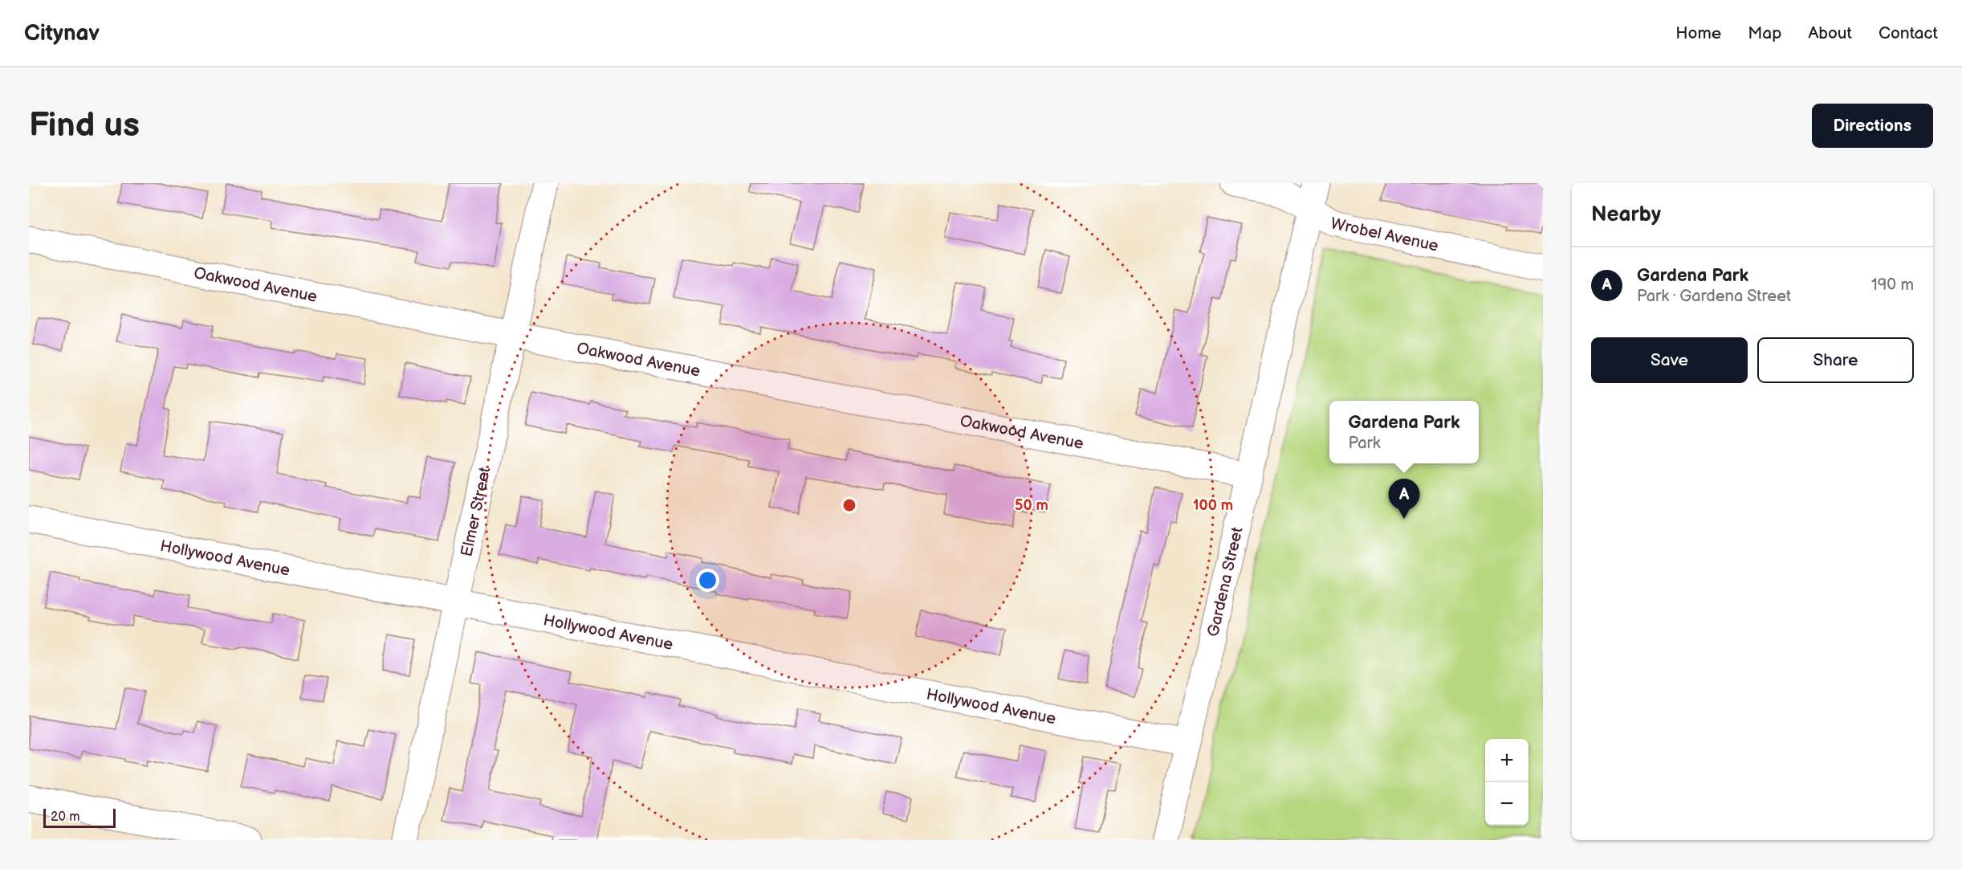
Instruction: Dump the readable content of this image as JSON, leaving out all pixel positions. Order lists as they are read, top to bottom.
{
  "streets": {
    "street": [
      "Wrobel Avenue",
      "Oakwood Avenue",
      "Elmer Street",
      "Hollywood Avenue",
      "Gardena Street"
    ]
  },
  "crossings": [
    ["Wrobel Avenue", "Gardena Street"],
    ["Oakwood Avenue", "Elmer Street"],
    ["Oakwood Avenue", "Gardena Street"],
    ["Elmer Street", "Hollywood Avenue"],
    ["Hollywood Avenue", "Gardena Street"]
  ],
  "scale_bar": "20 m",
  "page": {
    "header": "Citynav",
    "nav": [
      "Home",
      "Map",
      "About",
      "Contact"
    ],
    "buttons": [
      "Directions",
      ["Save", "Share"]
    ],
    "title": "Find us",
    "heading": "Nearby",
    "list": [
      {
        "mark": "A",
        "name": "Gardena Park",
        "note": "Park · Gardena Street",
        "value": "190 m"
      }
    ],
    "popup": ["Gardena Park", "Park"],
    "pins": "A",
    "map_buttons": ["+", "−"],
    "scale": "20 m"
  },
  "rings": ["50 m", "100 m"]
}
